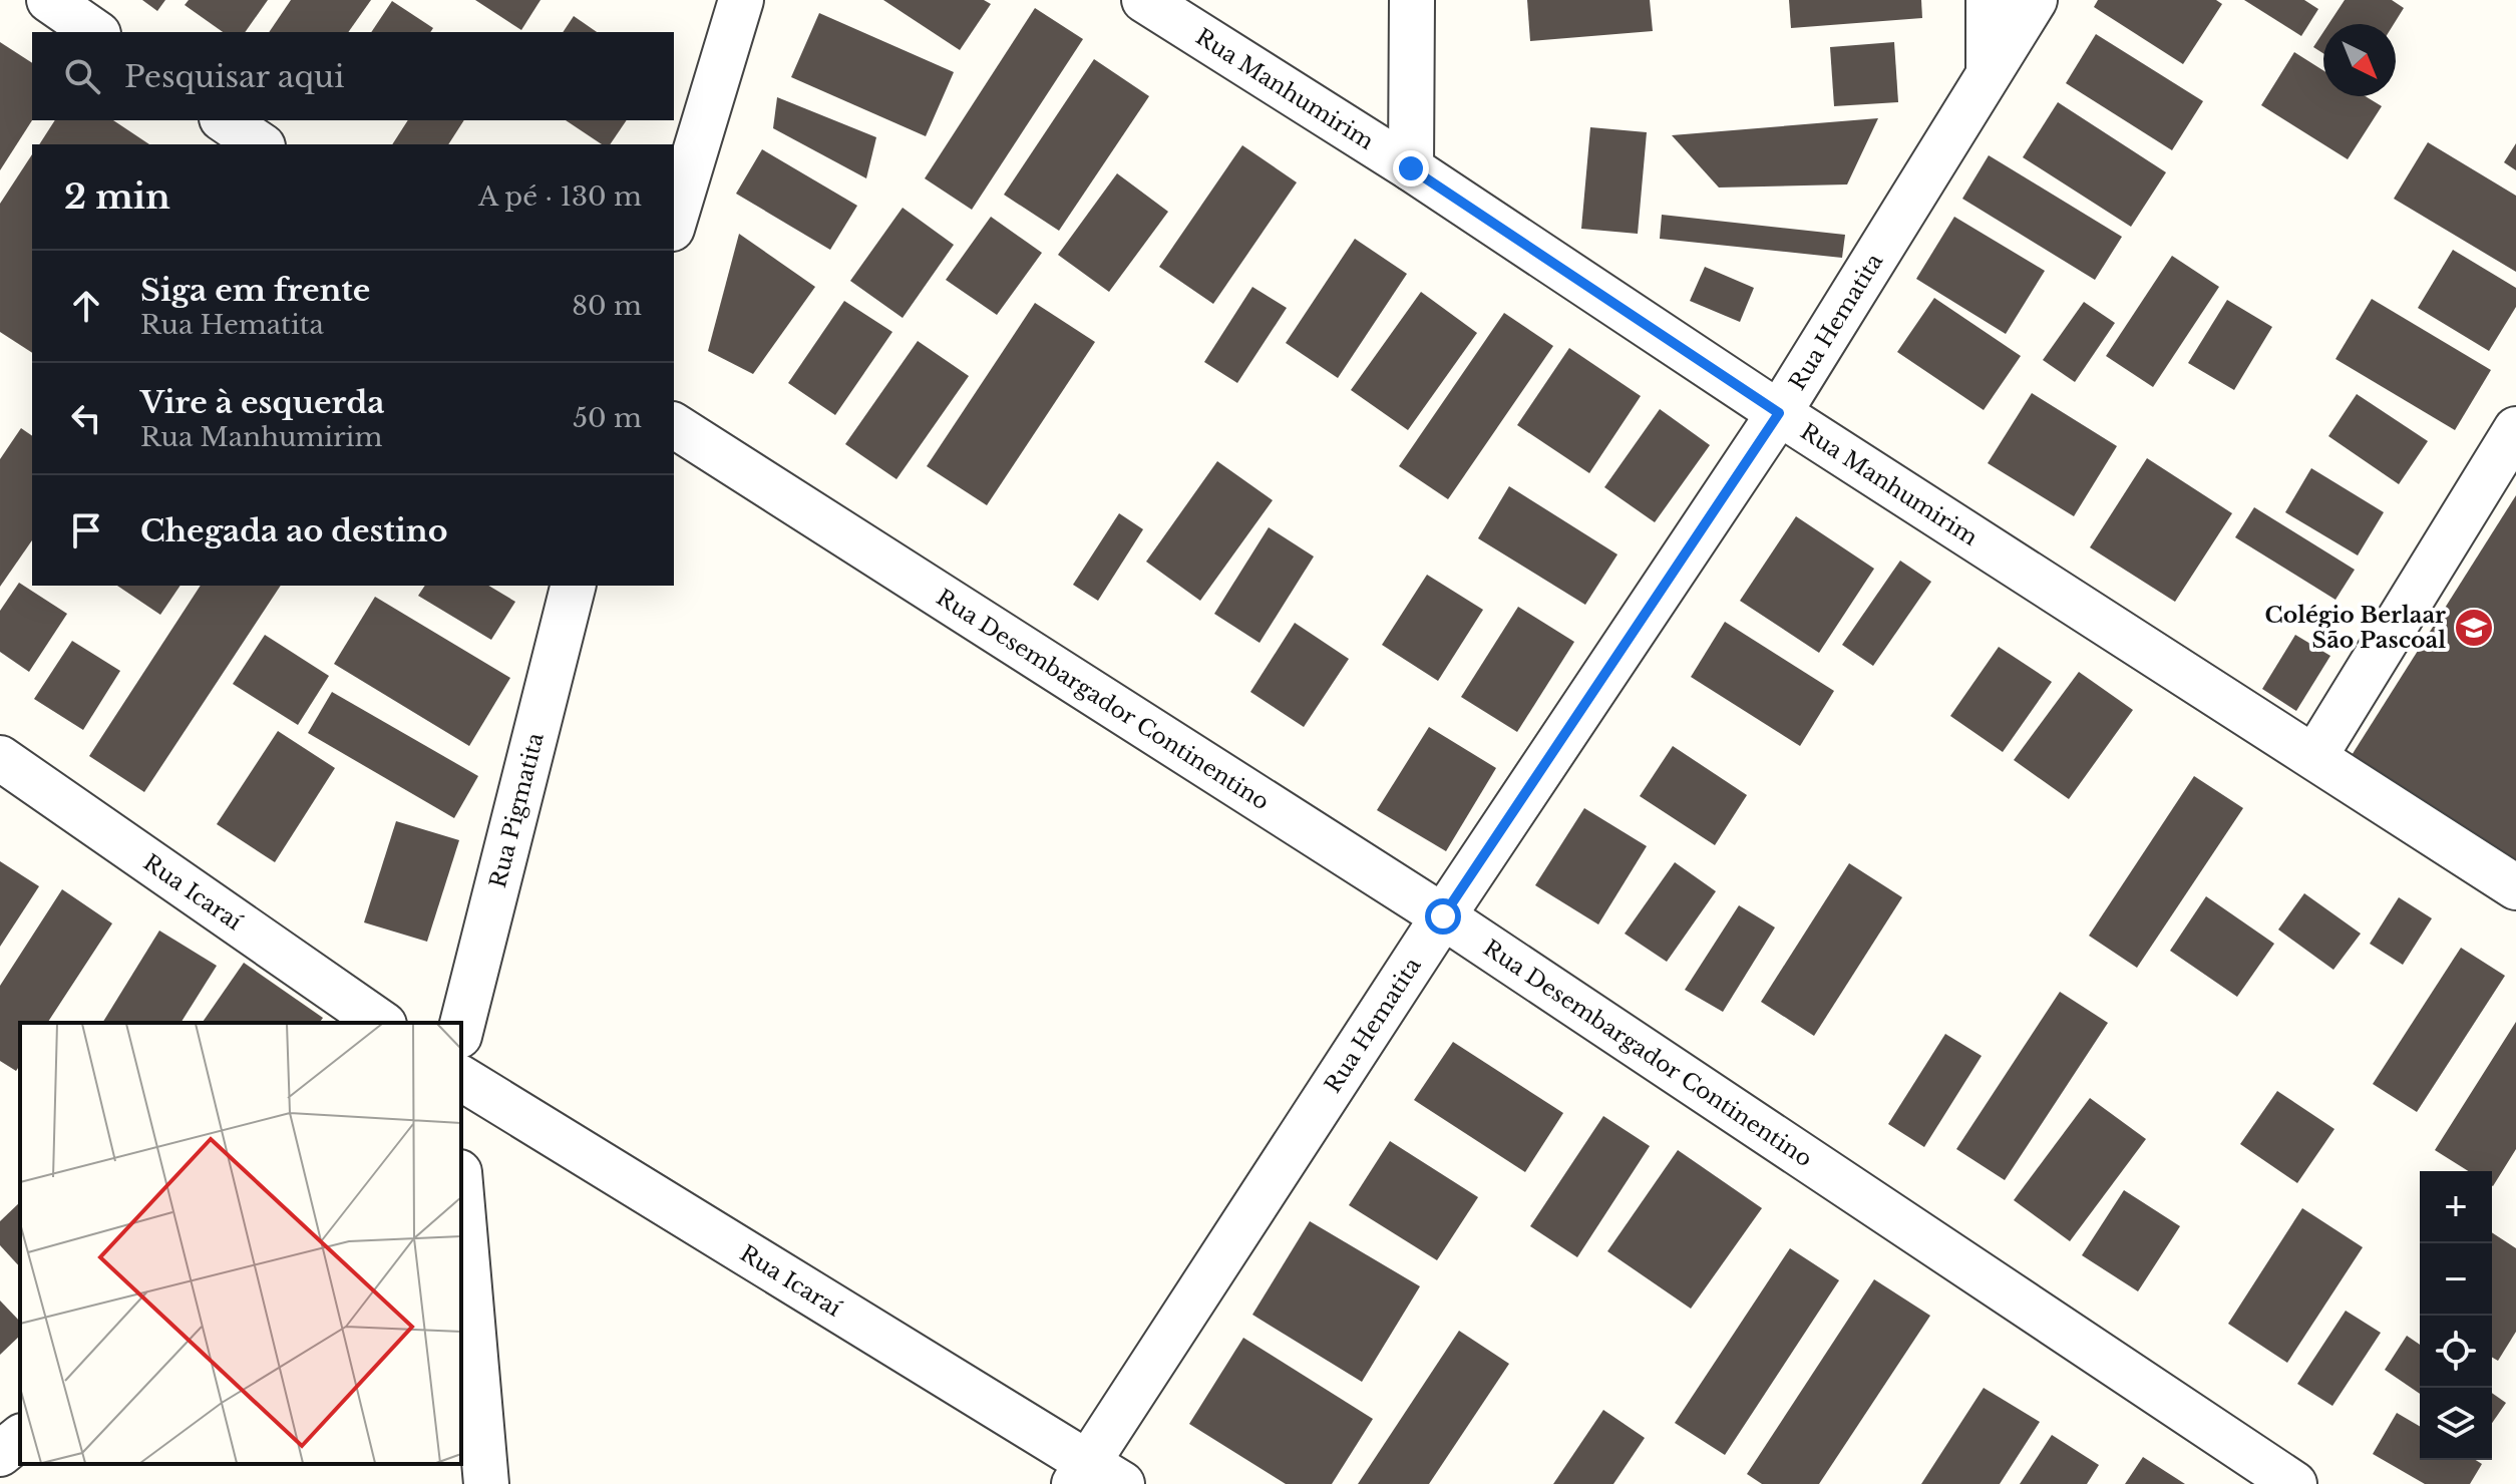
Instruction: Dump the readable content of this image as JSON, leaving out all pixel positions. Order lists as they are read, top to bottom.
{
  "streets": {
    "street": [
      "Rua Manhumirim",
      "Rua Hematita",
      "Rua Desembargador Continentino",
      "Rua Pigmatita",
      "Rua Icaraí"
    ]
  },
  "crossings": [
    ["Rua Manhumirim", "Rua Hematita"],
    ["Rua Hematita", "Rua Desembargador Continentino"],
    ["Rua Hematita", "Rua Icaraí"]
  ],
  "places": {
    "school or university": ["Colégio Berlaar São Pascoal"]
  },
  "north": "bottom right",
  "page": {
    "search": "Pesquisar aqui",
    "heading": ["2 min", "A pé · 130 m"],
    "list": [
      ["Siga em frente", "Rua Hematita", "80 m"],
      ["Vire à esquerda", "Rua Manhumirim", "50 m"],
      "Chegada ao destino"
    ],
    "map_buttons": ["+", "−"]
  }
}
